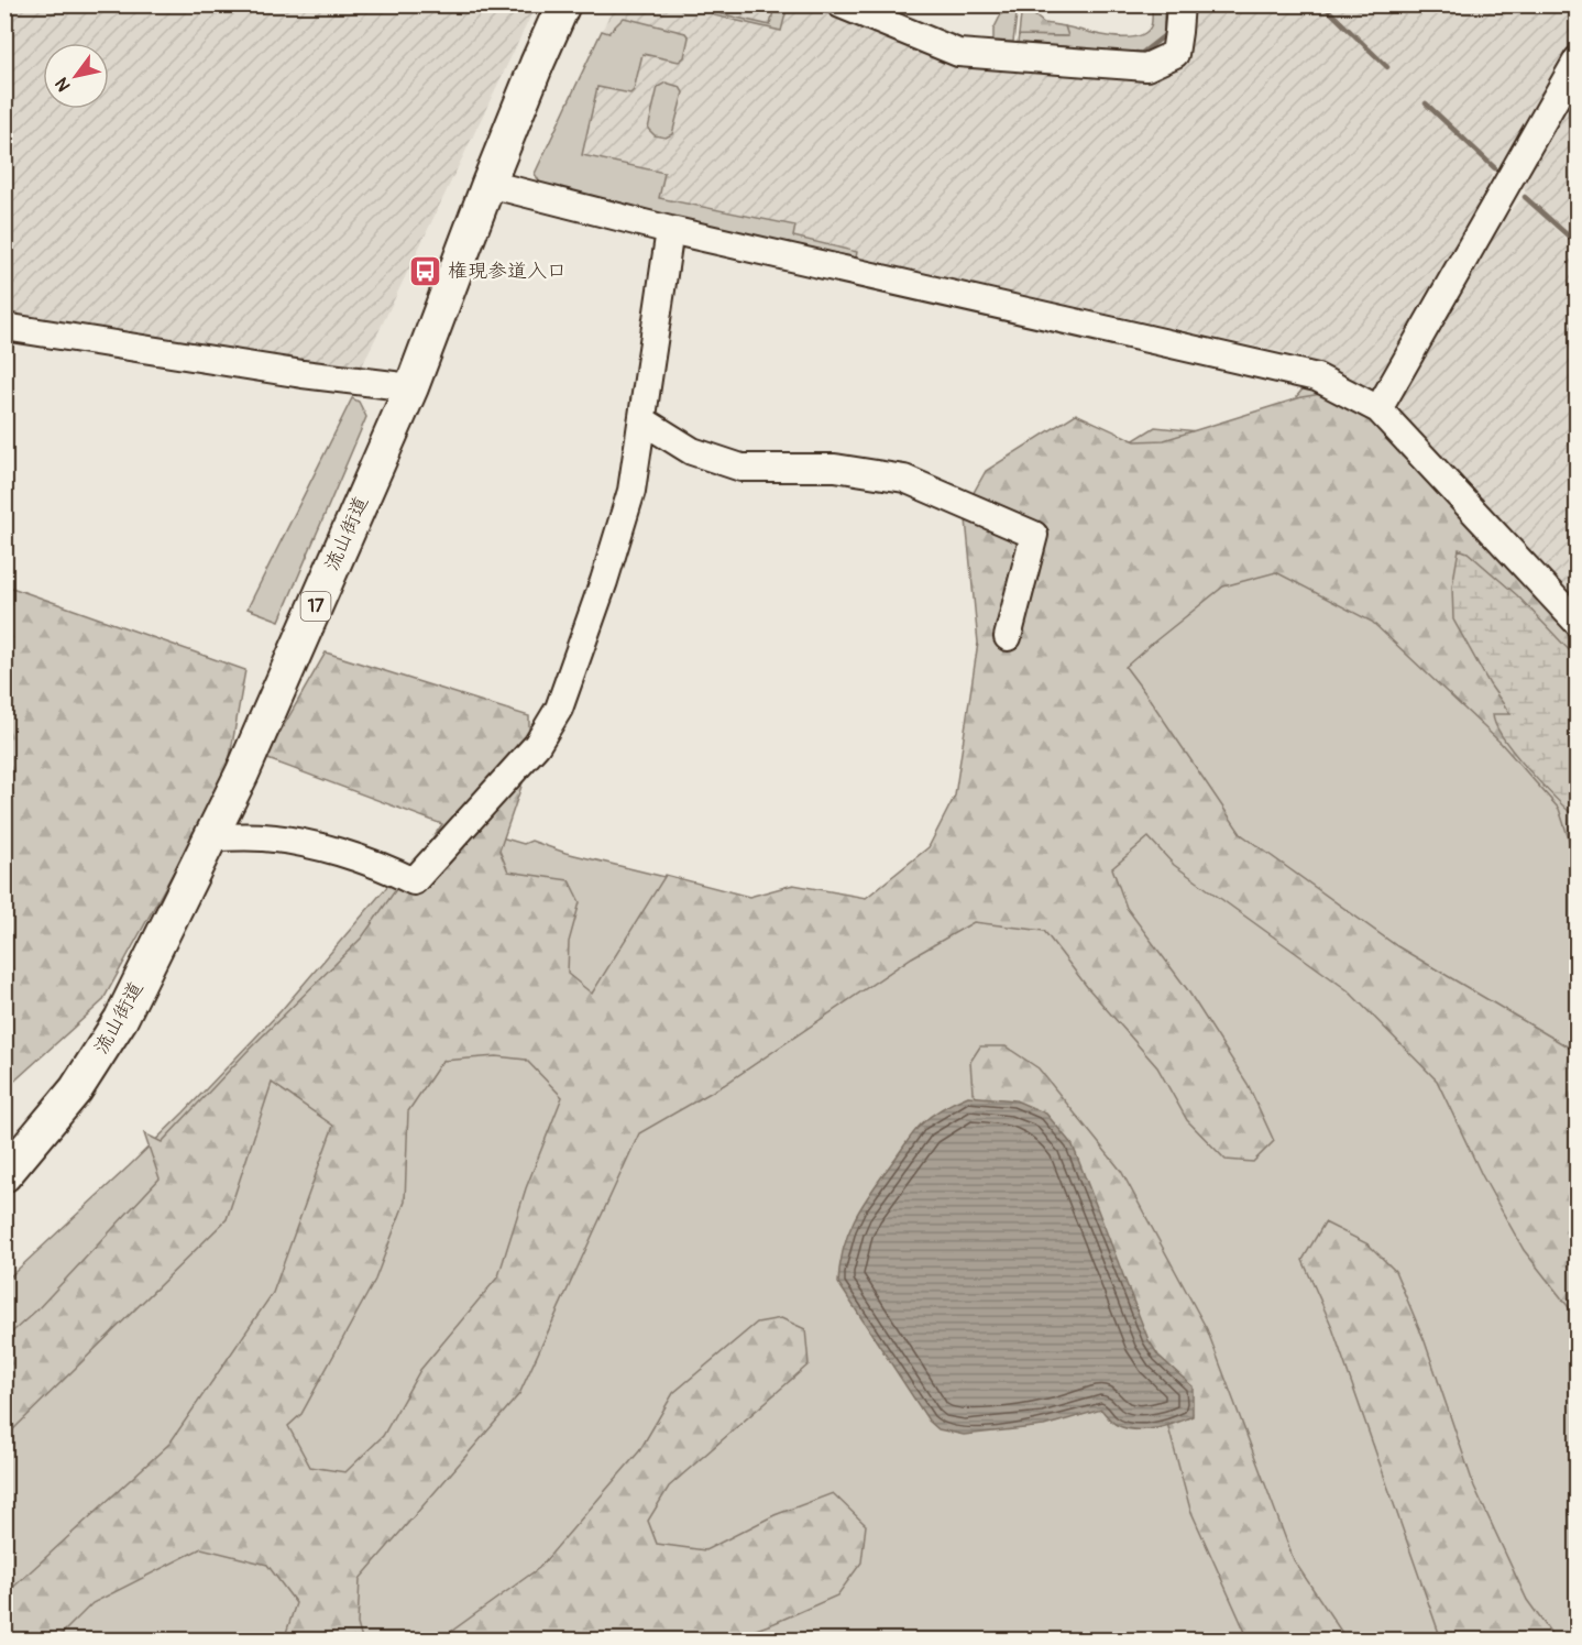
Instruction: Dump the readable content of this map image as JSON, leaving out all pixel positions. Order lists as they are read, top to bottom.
{
  "streets": {
    "main road": ["流山街道", "17"]
  },
  "places": {
    "bus stop": ["権現参道入口"]
  },
  "north": "bottom left"
}
